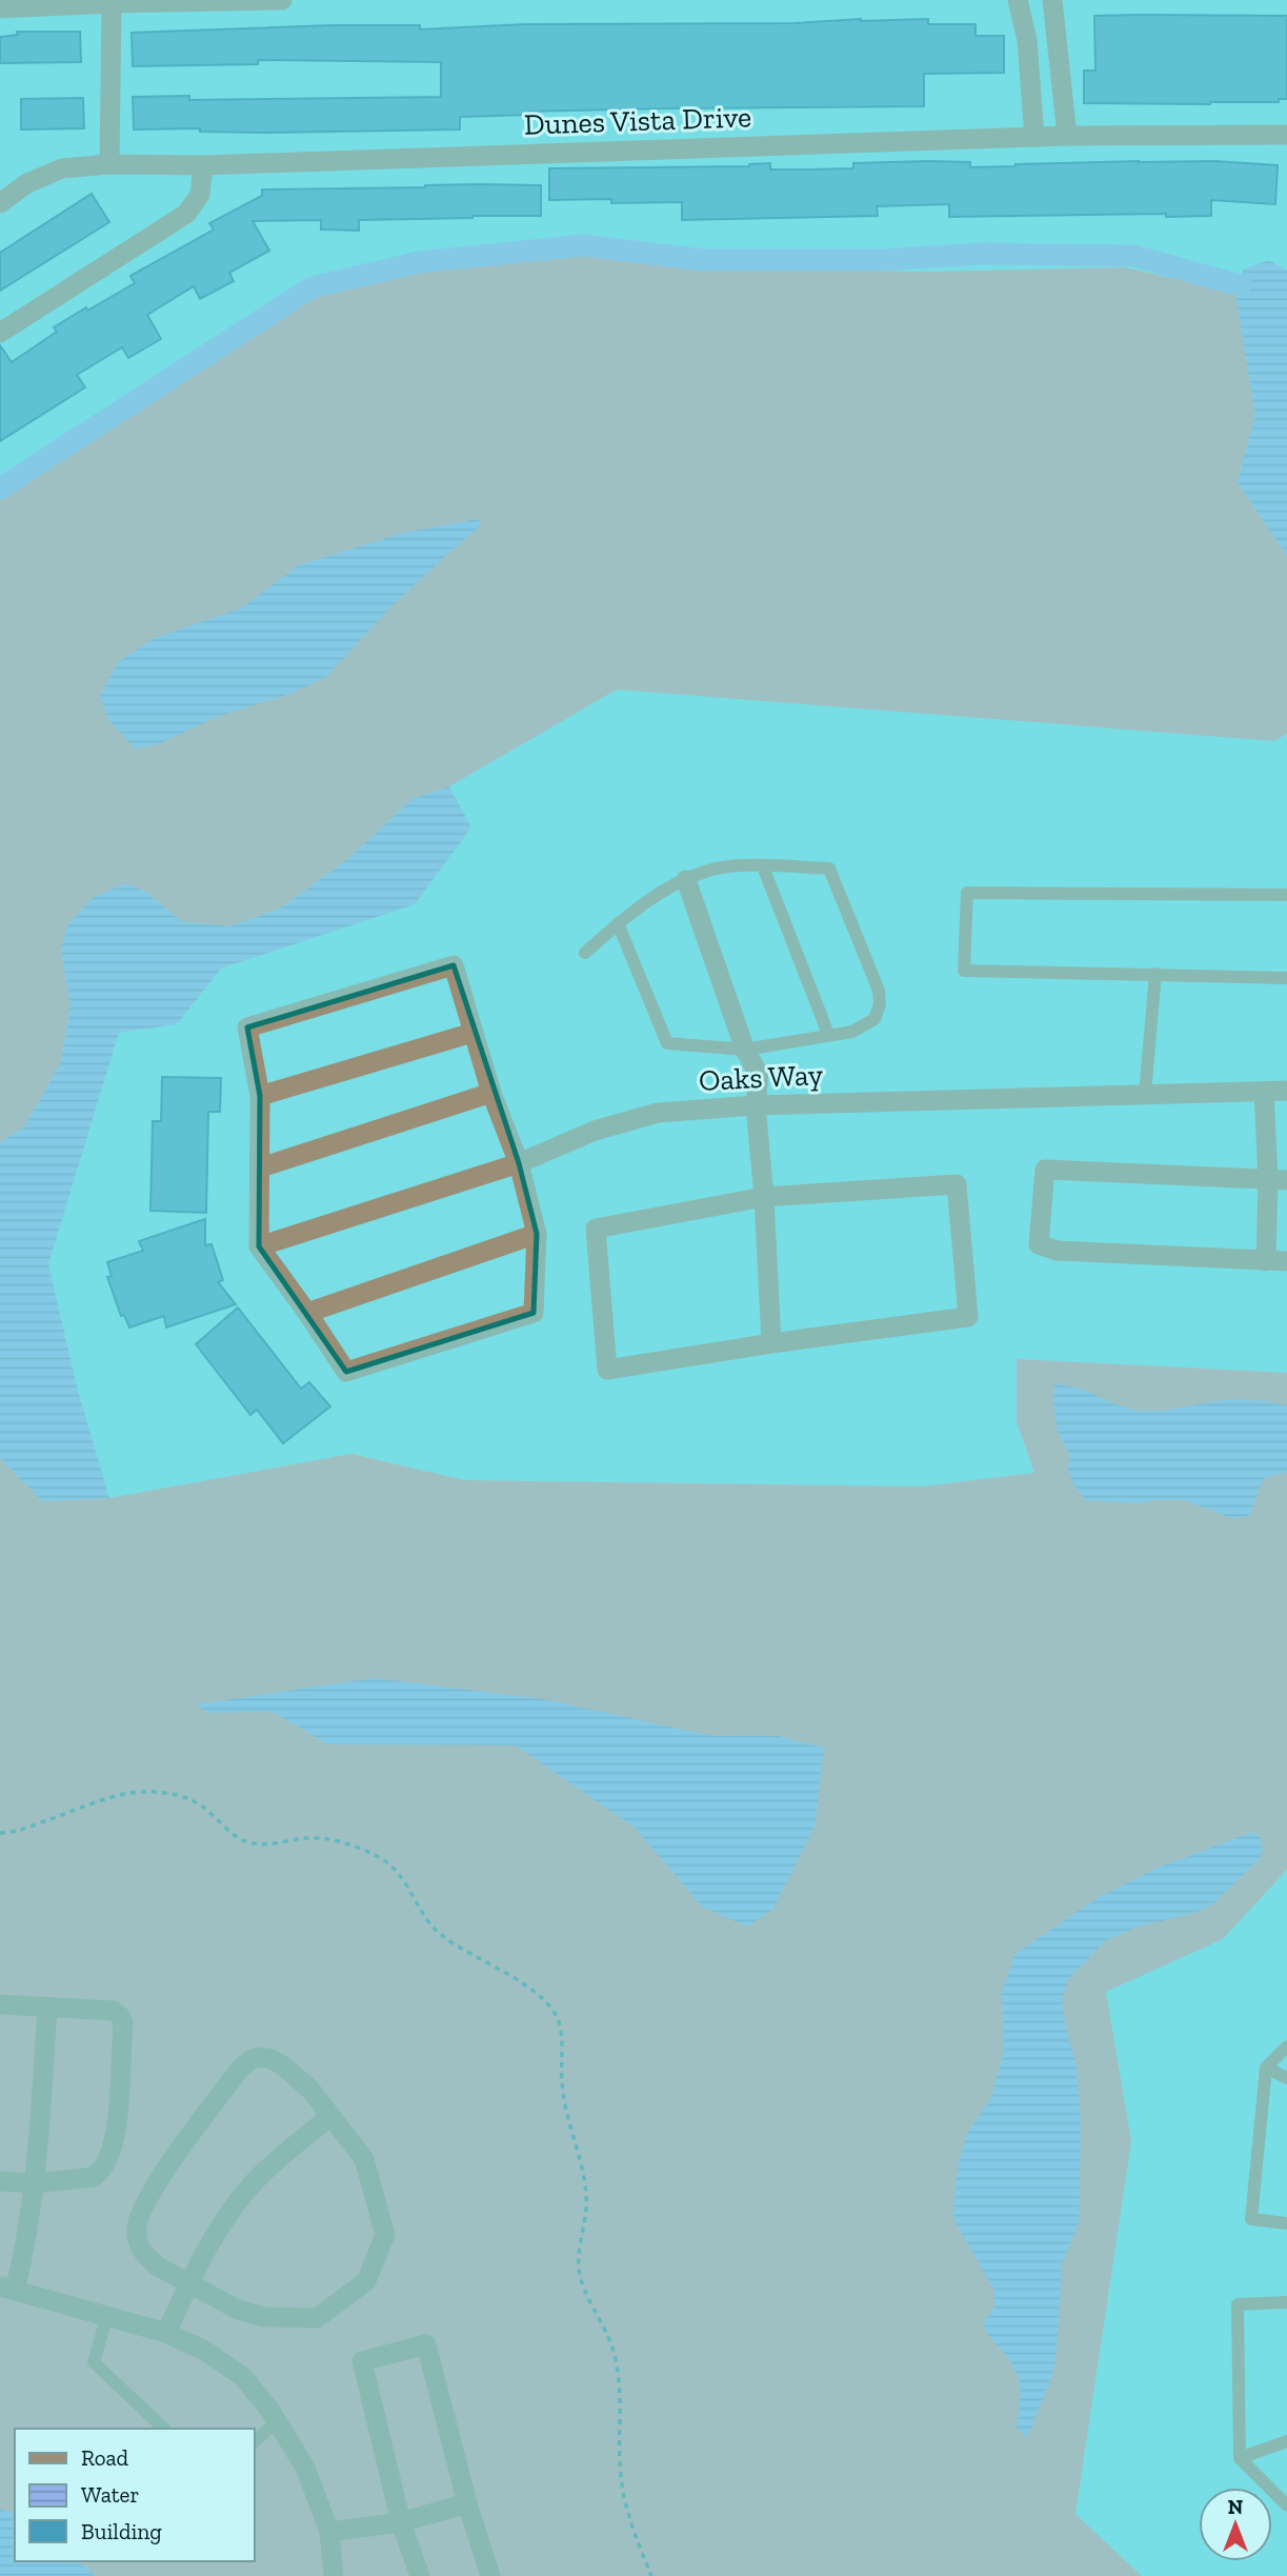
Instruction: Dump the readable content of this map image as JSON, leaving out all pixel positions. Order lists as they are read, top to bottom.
{
  "streets": {
    "street": ["Dunes Vista Drive", "Oaks Way"]
  },
  "legend": ["Road", "Water", "Building"],
  "north": "top"
}
